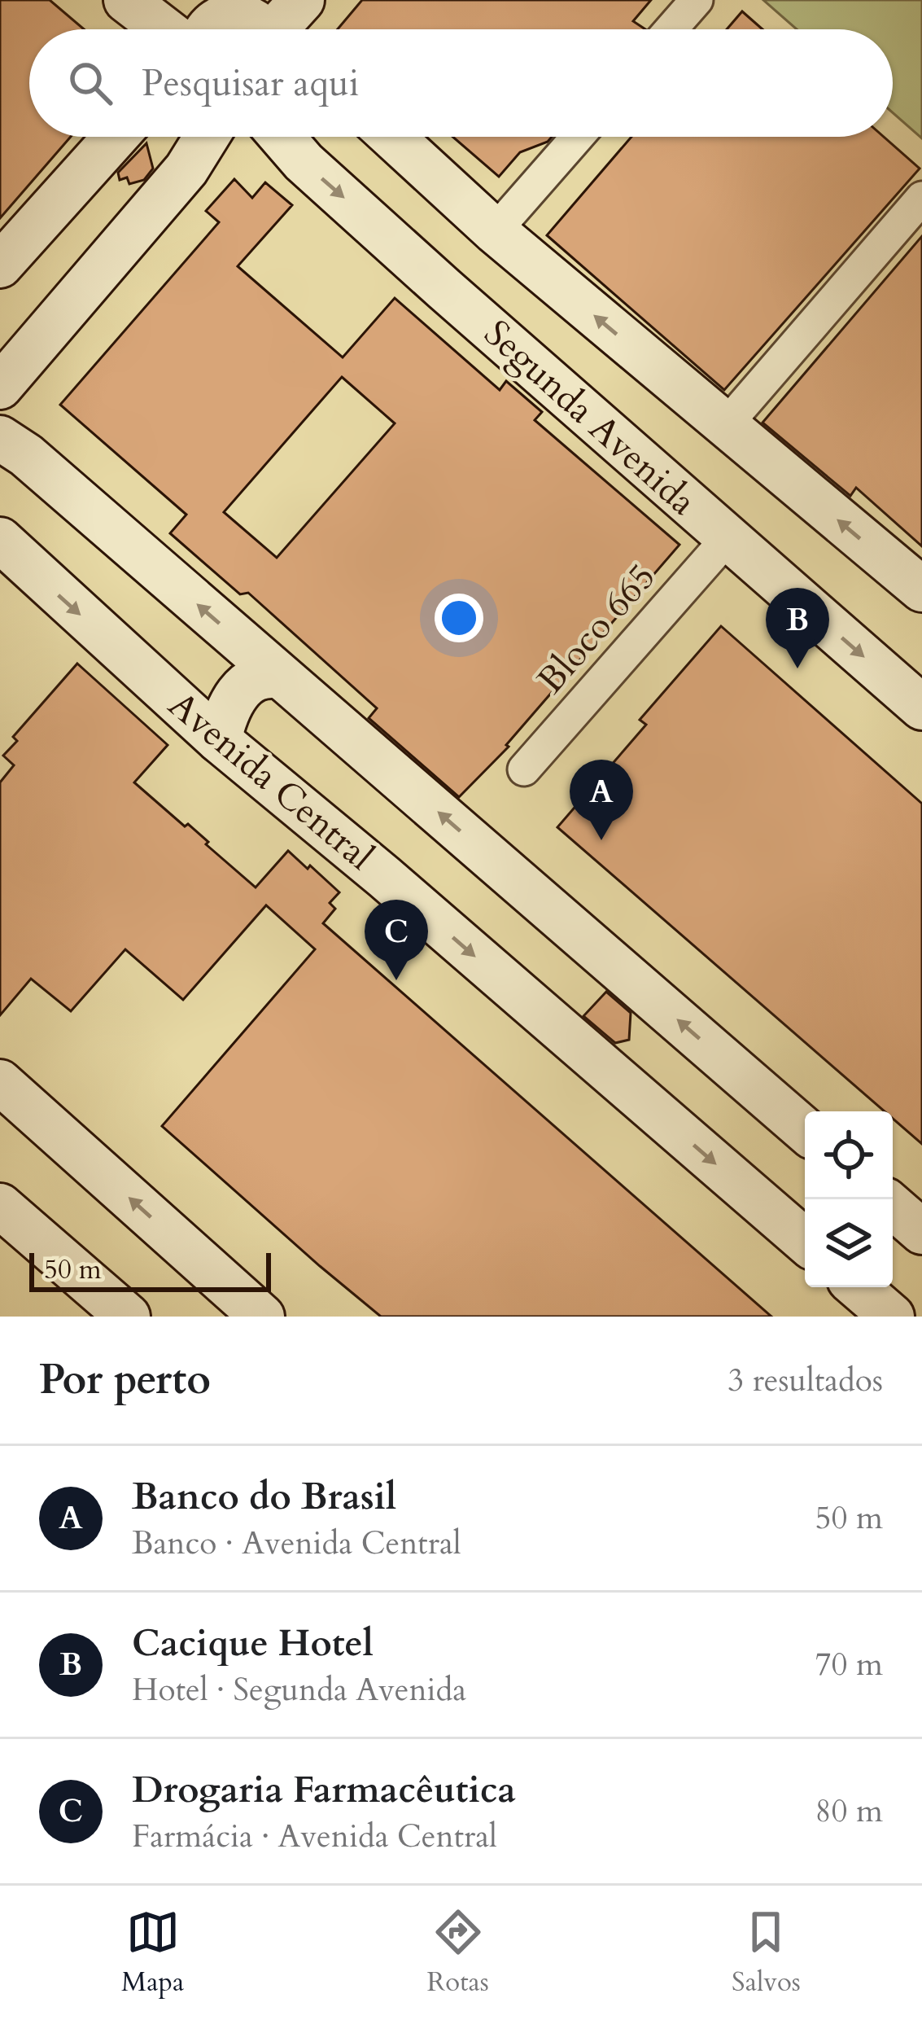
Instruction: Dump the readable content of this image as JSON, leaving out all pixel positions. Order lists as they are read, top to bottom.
{
  "streets": {
    "street": ["Segunda Avenida", "Bloco 665", "Avenida Central"]
  },
  "crossings": [
    ["Segunda Avenida", "Bloco 665"]
  ],
  "scale_bar": "50 m",
  "page": {
    "search": "Pesquisar aqui",
    "pins": ["B", "A", "C"],
    "scale": "50 m",
    "heading": ["Por perto", "3 resultados"],
    "list": [
      {
        "mark": "A",
        "name": "Banco do Brasil",
        "note": "Banco · Avenida Central",
        "value": "50 m"
      },
      {
        "mark": "B",
        "name": "Cacique Hotel",
        "note": "Hotel · Segunda Avenida",
        "value": "70 m"
      },
      {
        "mark": "C",
        "name": "Drogaria Farmacêutica",
        "note": "Farmácia · Avenida Central",
        "value": "80 m"
      }
    ],
    "nav": ["Mapa", "Rotas", "Salvos"]
  }
}
